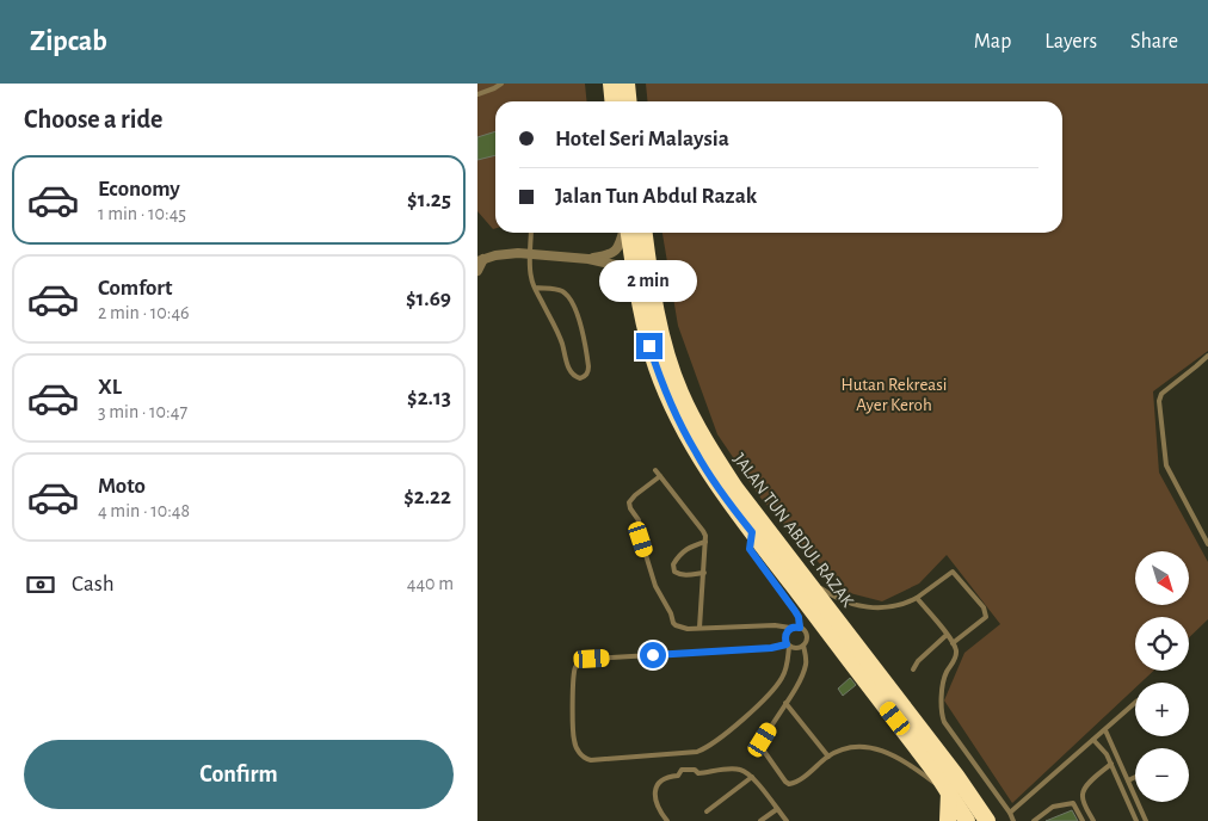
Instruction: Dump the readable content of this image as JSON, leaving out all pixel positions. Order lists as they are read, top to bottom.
{
  "streets": {
    "highway": ["JALAN TUN ABDUL RAZAK"]
  },
  "parks": ["Hutan Rekreasi Ayer Keroh"],
  "north": "bottom right",
  "page": {
    "header": "Zipcab",
    "nav": ["Map", "Layers", "Share"],
    "heading": "Choose a ride",
    "banner": ["Hotel Seri Malaysia", "Jalan Tun Abdul Razak"],
    "list": [
      {
        "name": "Economy",
        "note": "1 min · 10:45",
        "value": "$1.25"
      },
      {
        "name": "Comfort",
        "note": "2 min · 10:46",
        "value": "$1.69"
      },
      {
        "name": "XL",
        "note": "3 min · 10:47",
        "value": "$2.13"
      },
      {
        "name": "Moto",
        "note": "4 min · 10:48",
        "value": "$2.22"
      }
    ],
    "bubble": "2 min",
    "pay": ["Cash", "440 m"],
    "map_buttons": ["+", "−"],
    "buttons": "Confirm"
  }
}
